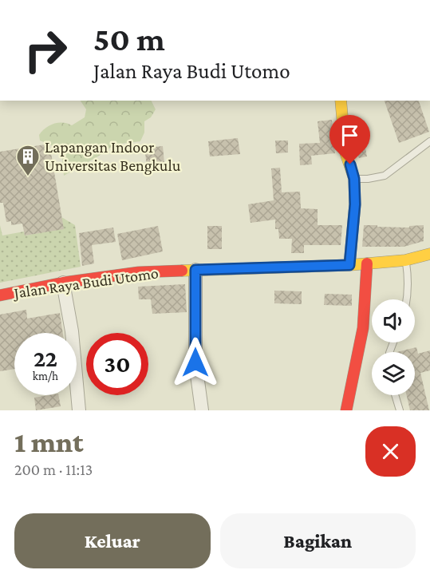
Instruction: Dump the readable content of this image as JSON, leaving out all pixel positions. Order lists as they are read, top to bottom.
{
  "streets": {
    "main road": ["Jalan Raya Budi Utomo"]
  },
  "places": {
    "building": ["Lapangan Indoor Universitas Bengkulu"]
  },
  "page": {
    "turn": ["50 m", "Jalan Raya Budi Utomo"],
    "speed": "22 km/h",
    "limit": "30",
    "heading": ["1 mnt", "200 m · 11:13"],
    "buttons": ["Keluar", "Bagikan"]
  }
}
